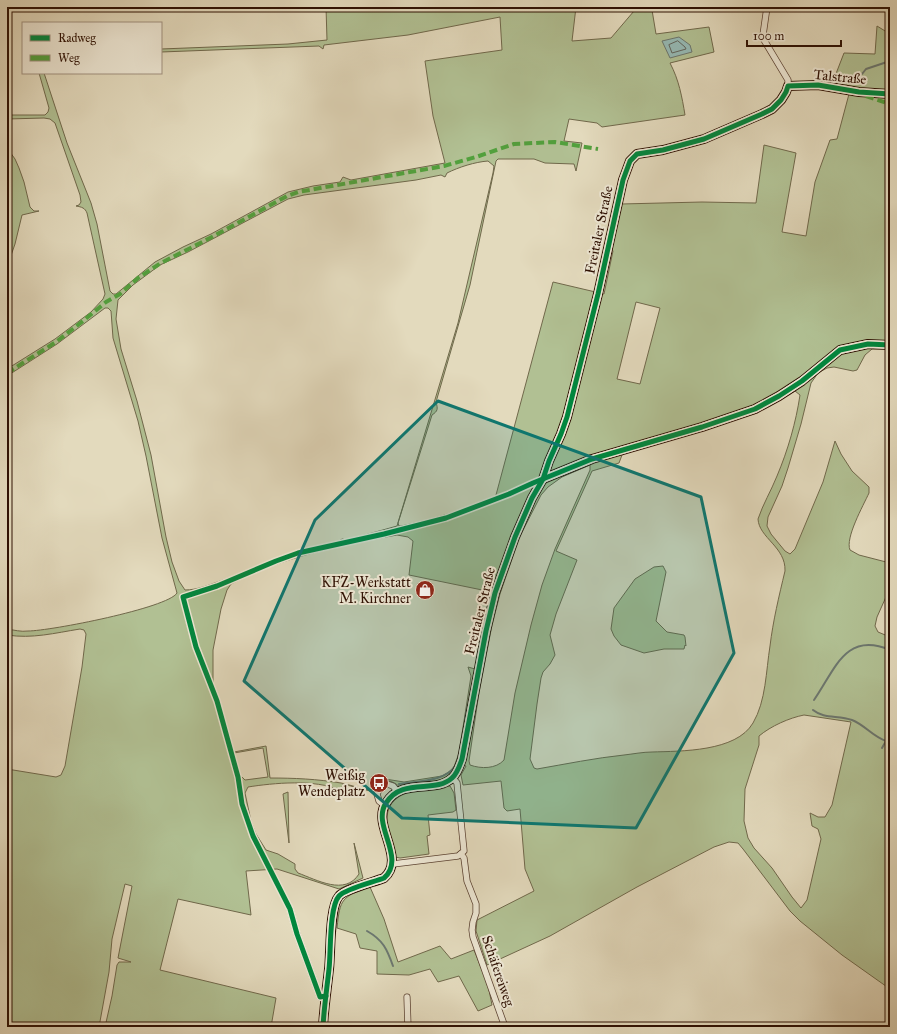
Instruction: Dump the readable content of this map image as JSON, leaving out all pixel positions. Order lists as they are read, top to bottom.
{
  "streets": {
    "street": ["Talstraße", "Freitaler Straße", "Schäfereiweg"]
  },
  "crossings": [
    ["Talstraße", "Freitaler Straße"],
    ["Freitaler Straße", "Schäfereiweg"]
  ],
  "places": {
    "shop": ["KFZ-Werkstatt M. Kirchner"],
    "bus stop": ["Weißig Wendeplatz"]
  },
  "legend": ["Radweg", "Weg"],
  "scale_bar": "100 m"
}
